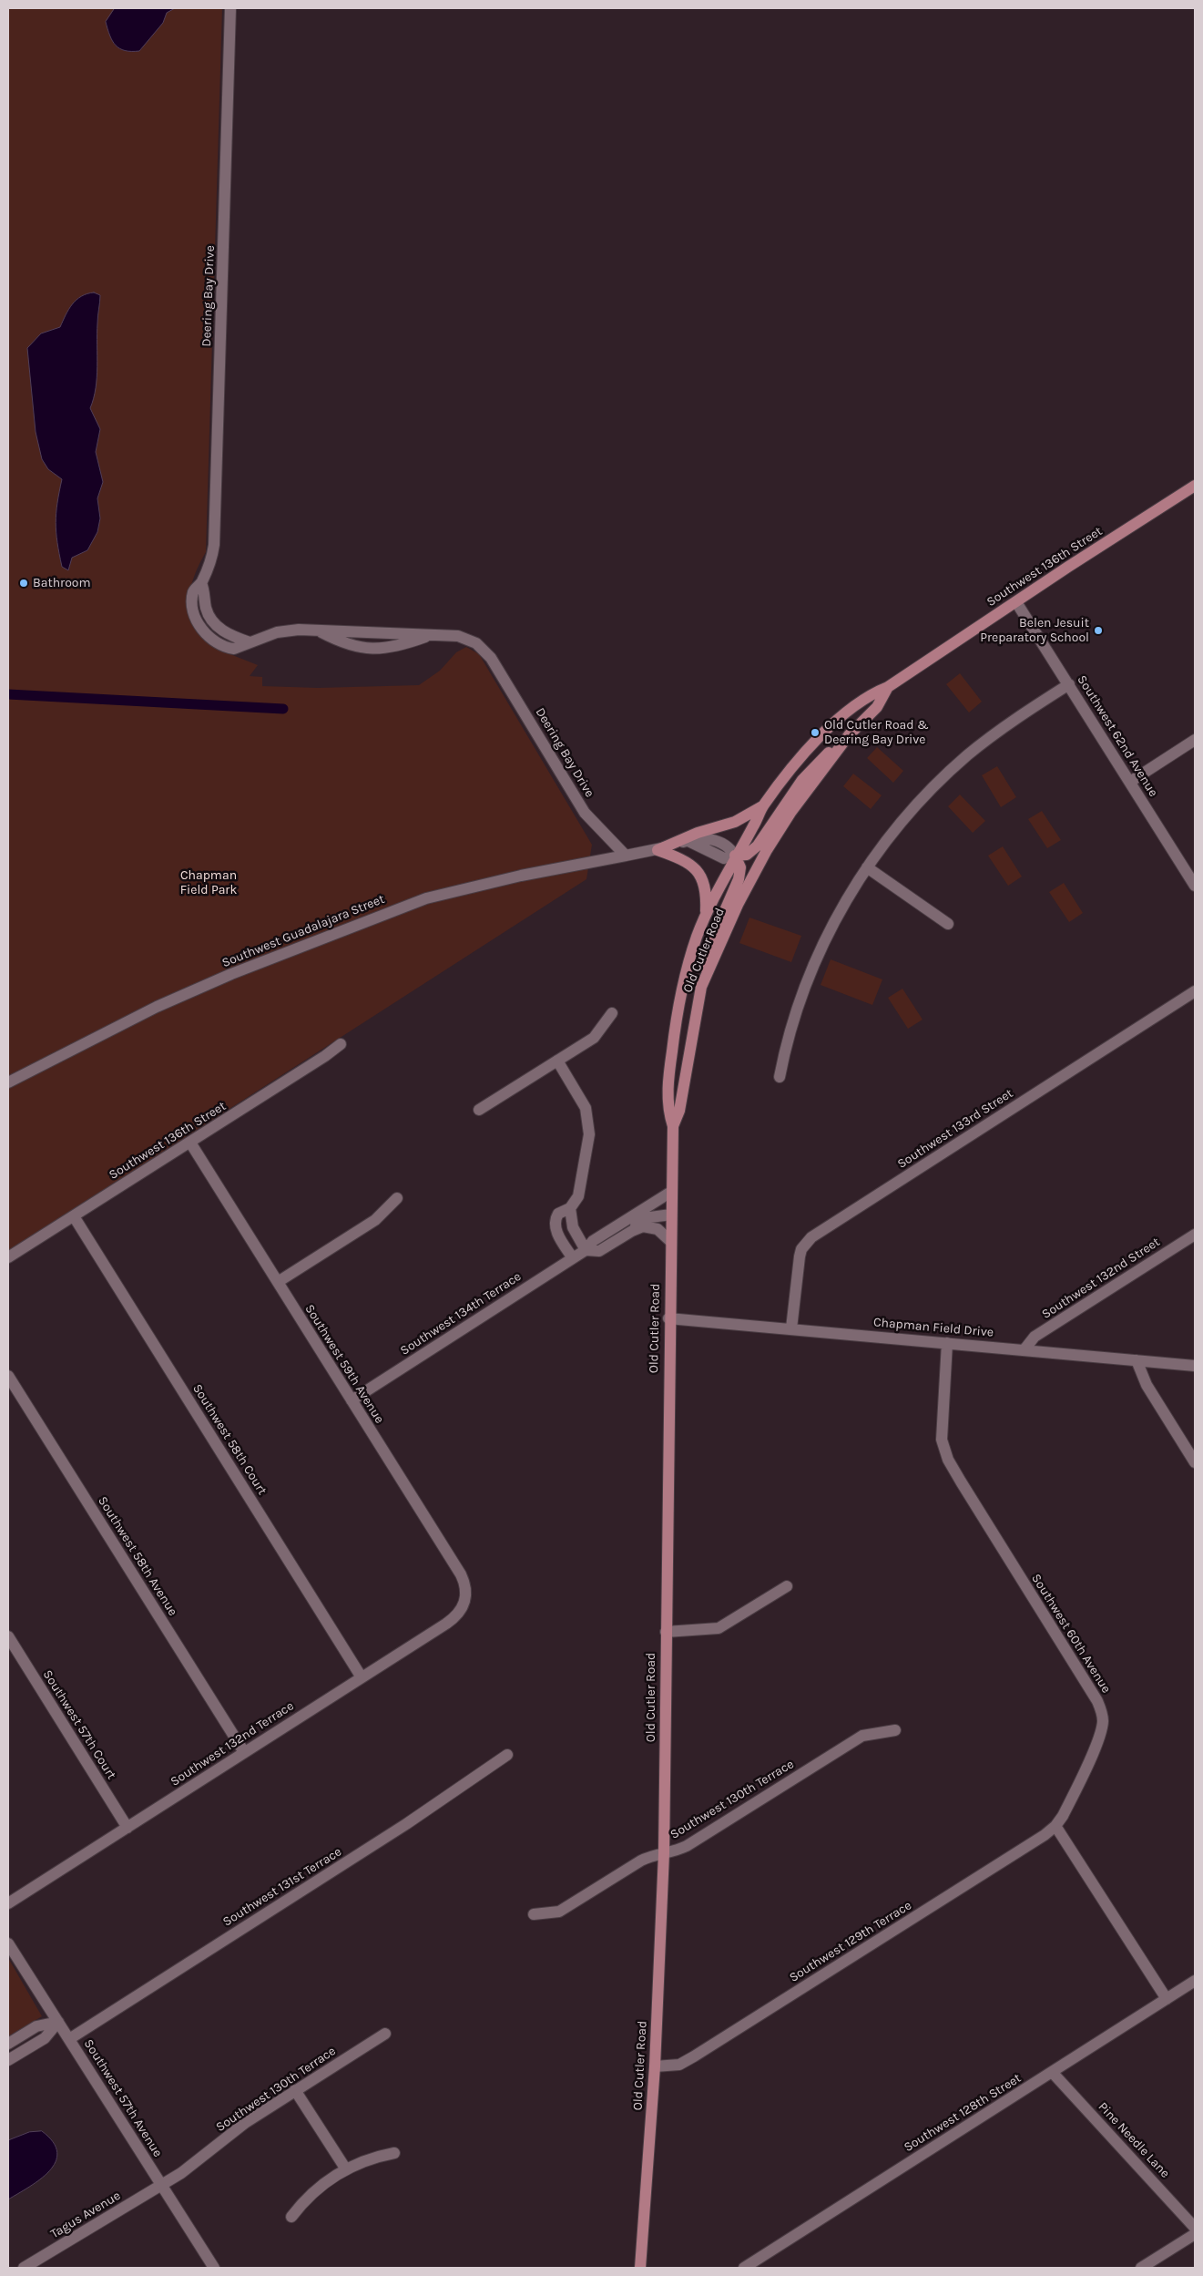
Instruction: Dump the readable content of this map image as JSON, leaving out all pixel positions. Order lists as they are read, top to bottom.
{
  "streets": {
    "main road": ["Southwest 136th Street", "Old Cutler Road"],
    "street": [
      "Deering Bay Drive",
      "Southwest 62nd Avenue",
      "Southwest Guadalajara Street",
      "Southwest 133rd Street",
      "Southwest 132nd Street",
      "Southwest 134th Terrace",
      "Chapman Field Drive",
      "Southwest 59th Avenue",
      "Southwest 58th Court",
      "Southwest 58th Avenue",
      "Southwest 60th Avenue",
      "Southwest 57th Court",
      "Southwest 132nd Terrace",
      "Southwest 130th Terrace",
      "Southwest 131st Terrace",
      "Southwest 129th Terrace",
      "Southwest 57th Avenue",
      "Southwest 128th Street",
      "Pine Needle Lane",
      "Tagus Avenue"
    ]
  },
  "crossings": [
    ["Deering Bay Drive", "Southwest Guadalajara Street"],
    ["Southwest 136th Street", "Southwest 62nd Avenue"],
    ["Southwest 136th Street", "Old Cutler Road"],
    ["Southwest 136th Street", "Southwest 59th Avenue"],
    ["Southwest 136th Street", "Southwest 58th Court"],
    ["Old Cutler Road", "Southwest 134th Terrace"],
    ["Old Cutler Road", "Chapman Field Drive"],
    ["Old Cutler Road", "Southwest 130th Terrace"],
    ["Old Cutler Road", "Southwest 129th Terrace"],
    ["Southwest 133rd Street", "Chapman Field Drive"],
    ["Southwest 132nd Street", "Chapman Field Drive"],
    ["Southwest 134th Terrace", "Southwest 59th Avenue"],
    ["Chapman Field Drive", "Southwest 60th Avenue"],
    ["Southwest 59th Avenue", "Southwest 132nd Terrace"],
    ["Southwest 58th Court", "Southwest 132nd Terrace"],
    ["Southwest 58th Avenue", "Southwest 132nd Terrace"],
    ["Southwest 60th Avenue", "Southwest 129th Terrace"],
    ["Southwest 57th Court", "Southwest 132nd Terrace"],
    ["Southwest 130th Terrace", "Southwest 57th Avenue"],
    ["Southwest 130th Terrace", "Tagus Avenue"],
    ["Southwest 131st Terrace", "Southwest 57th Avenue"],
    ["Southwest 57th Avenue", "Tagus Avenue"],
    ["Southwest 128th Street", "Pine Needle Lane"]
  ],
  "parks": ["Chapman Field Park"],
  "places": ["Bathroom", "Belen Jesuit Preparatory School", "Old Cutler Road & Deering Bay Drive"]
}
